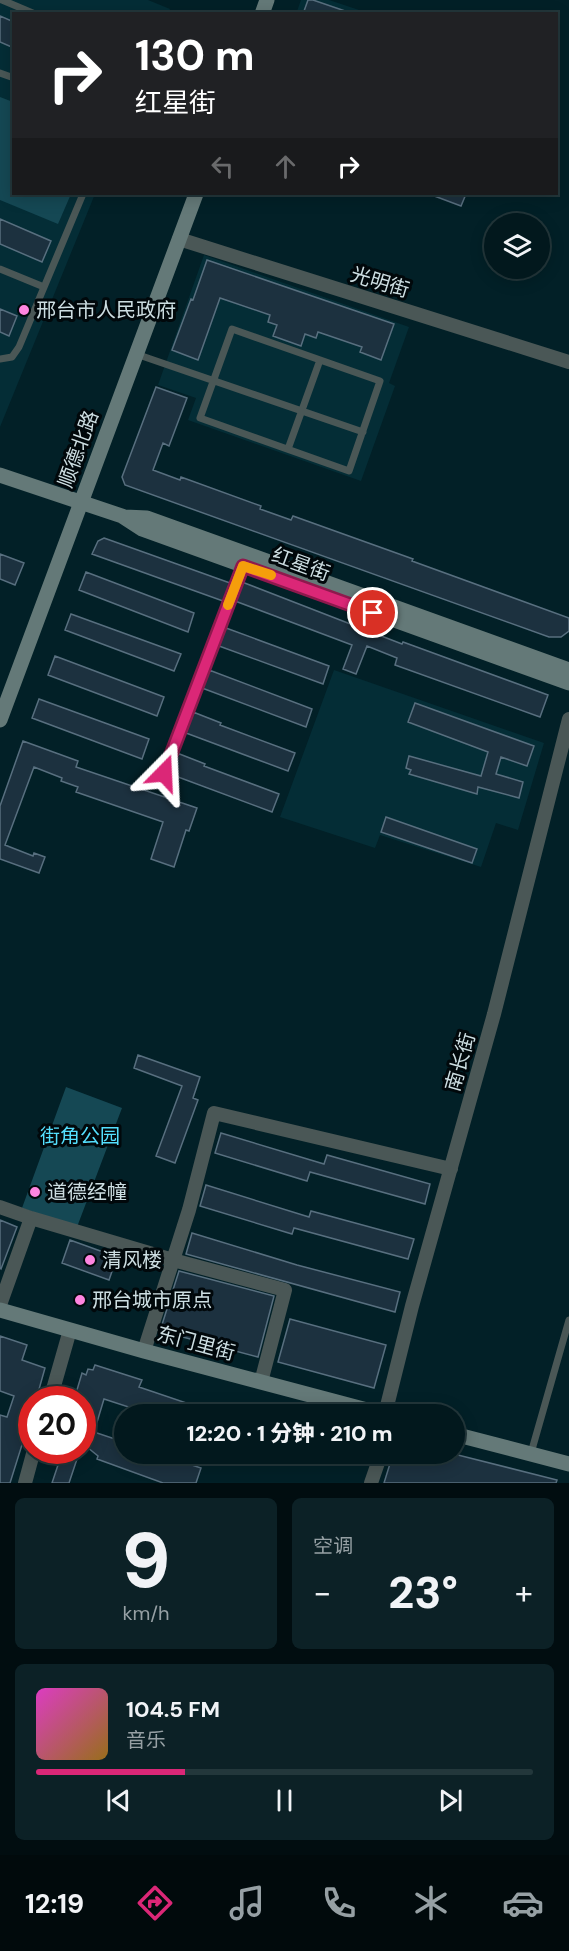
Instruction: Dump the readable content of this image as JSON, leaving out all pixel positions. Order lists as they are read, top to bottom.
{
  "streets": {
    "street": [
      "光明街",
      "顺德北路",
      "红星街",
      "南长街",
      "东门里街"
    ]
  },
  "crossings": [
    ["光明街", "顺德北路"],
    ["顺德北路", "红星街"]
  ],
  "parks": ["街角公园"],
  "places": [
    "邢台市人民政府",
    "道德经幢",
    "清风楼",
    "邢台城市原点"
  ],
  "page": {
    "turn": ["130 m", "红星街"],
    "limit": "20",
    "trip": "12:20 · 1 分钟 · 210 m",
    "tile": [
      ["9", "km/h"],
      "空调"
    ],
    "heat": ["−", "23°", "+"],
    "song": ["104.5 FM", "音乐"],
    "tabs": "12:19"
  }
}
